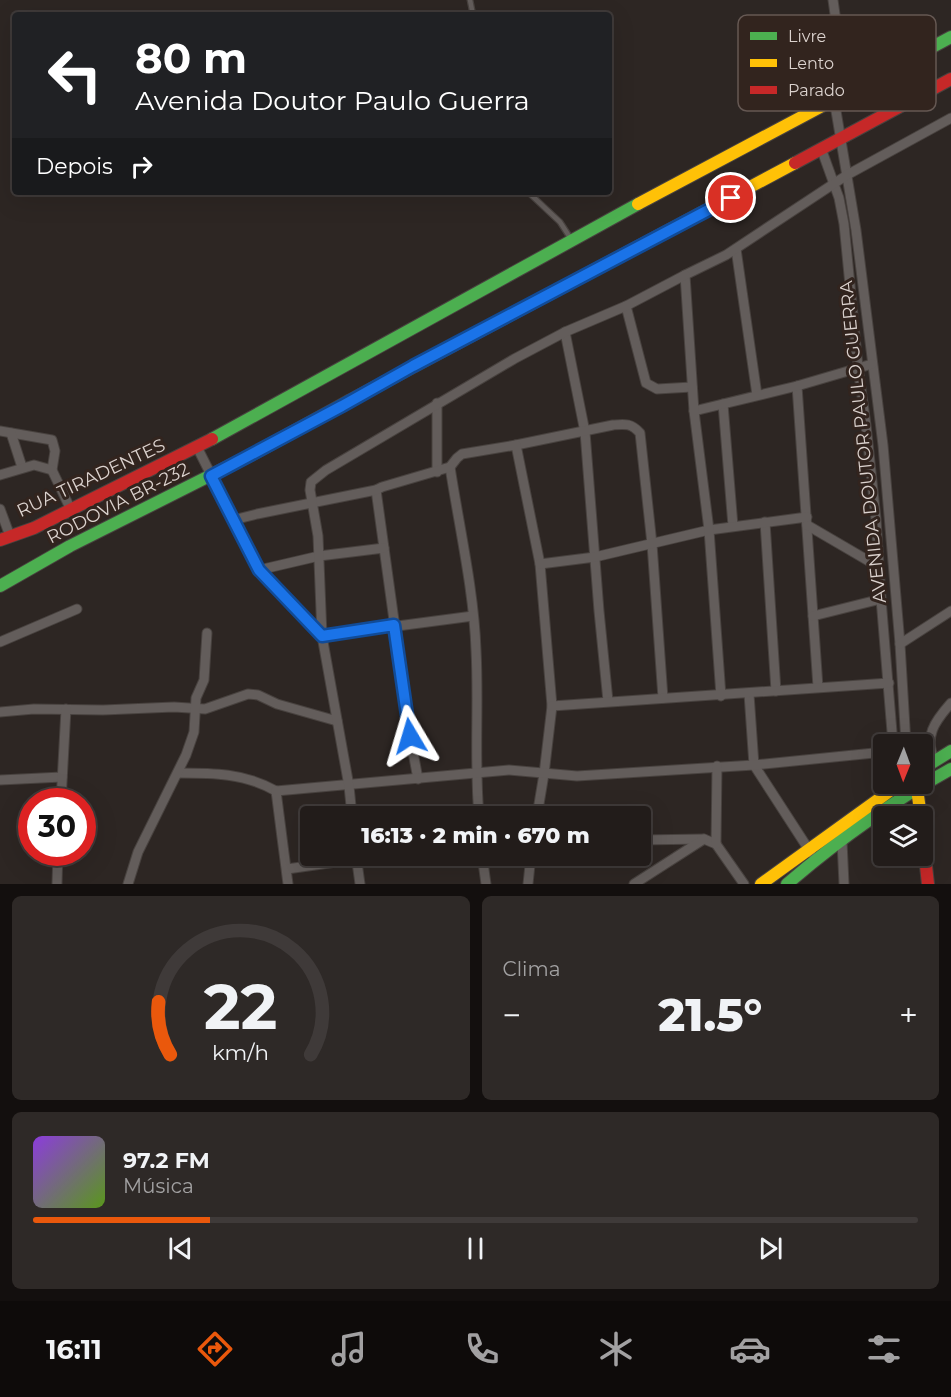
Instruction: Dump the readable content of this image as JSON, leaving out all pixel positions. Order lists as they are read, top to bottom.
{
  "streets": {
    "main road": ["RUA TIRADENTES", "RODOVIA BR-232"],
    "street": ["AVENIDA DOUTOR PAULO GUERRA"]
  },
  "crossings": [
    ["AVENIDA DOUTOR PAULO GUERRA", "RODOVIA BR-232"]
  ],
  "legend": ["Livre", "Lento", "Parado"],
  "north": "bottom",
  "page": {
    "turn": ["80 m", "Avenida Doutor Paulo Guerra"],
    "then": "Depois",
    "limit": "30",
    "trip": "16:13 · 2 min · 670 m",
    "tile": "Clima",
    "heat": ["−", "21.5°", "+"],
    "song": ["97.2 FM", "Música"],
    "tabs": "16:11",
    "gauge": ["22", "km/h"]
  }
}
